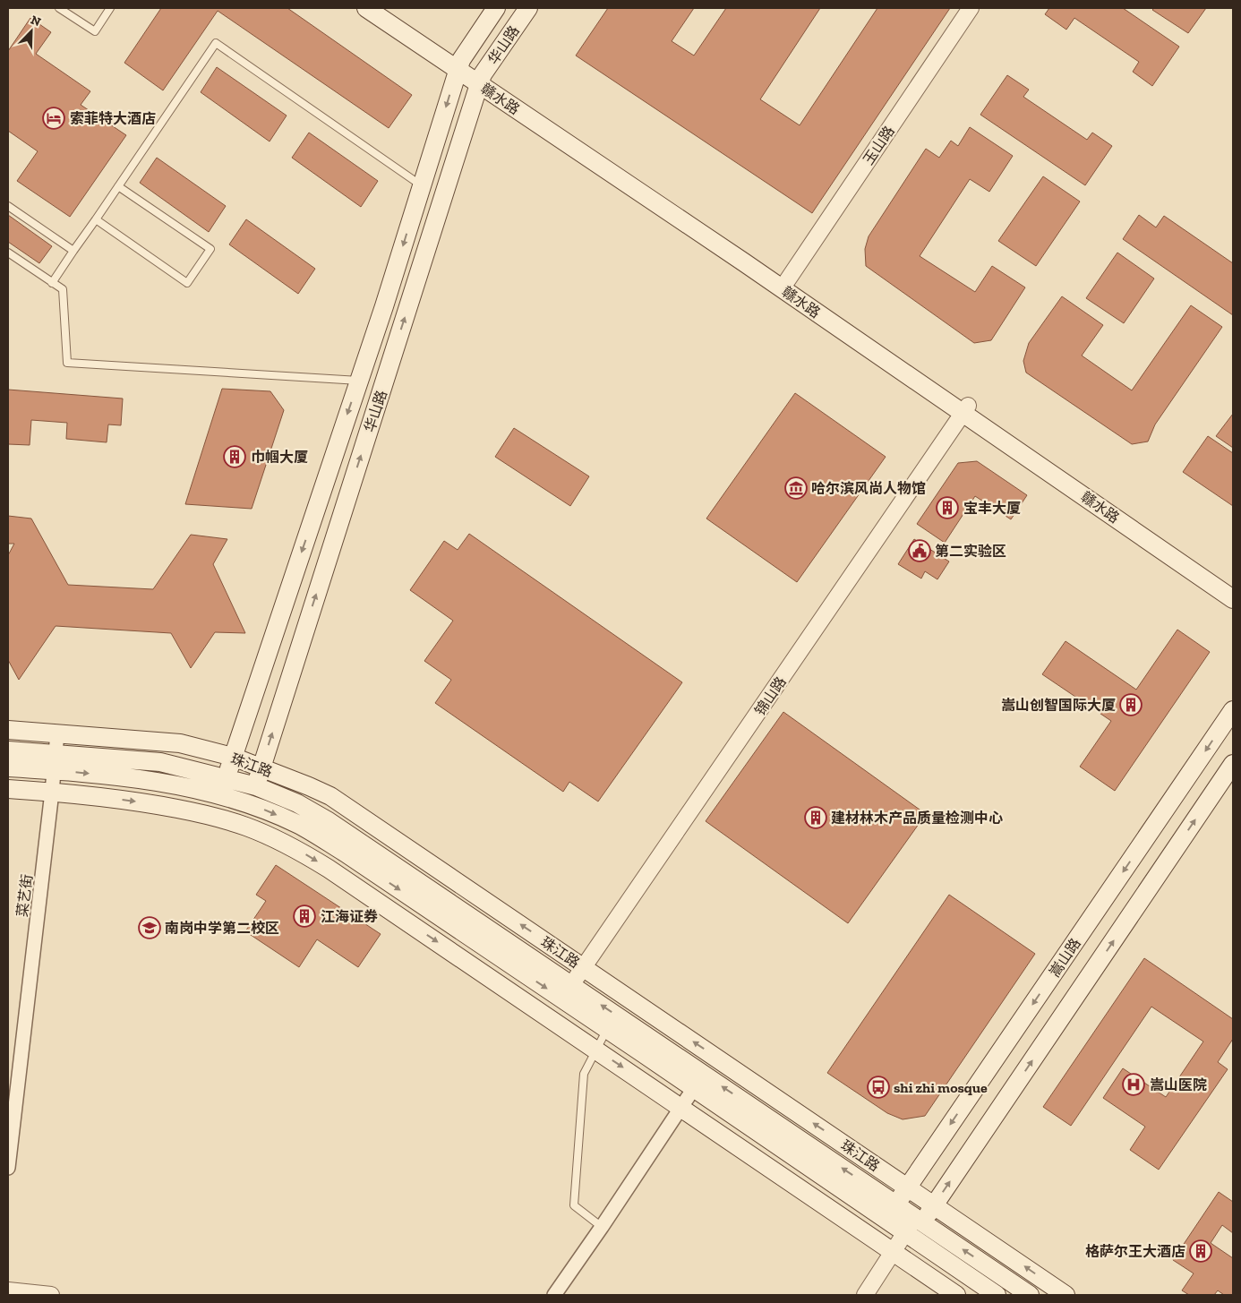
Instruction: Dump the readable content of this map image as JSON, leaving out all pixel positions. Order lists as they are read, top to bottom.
{
  "streets": {
    "main road": [
      "华山路",
      "赣水路",
      "珠江路",
      "嵩山路"
    ],
    "street": ["玉山路", "锦山路", "菜艺街"]
  },
  "crossings": [
    ["华山路", "赣水路"],
    ["华山路", "珠江路"],
    ["赣水路", "玉山路"],
    ["赣水路", "锦山路"],
    ["锦山路", "珠江路"],
    ["珠江路", "菜艺街"],
    ["珠江路", "嵩山路"]
  ],
  "places": {
    "hotel": ["索菲特大酒店"],
    "building": [
      "巾帼大厦",
      "宝丰大厦",
      "嵩山创智国际大厦",
      "建材林木产品质量检测中心",
      "江海证券",
      "格萨尔王大酒店"
    ],
    "museum": ["哈尔滨风尚人物馆"],
    "public building": ["第二实验区"],
    "school or university": ["南岗中学第二校区"],
    "hospital": ["嵩山医院"],
    "bus stop": ["shi zhi mosque"]
  },
  "north": "top right"
}
